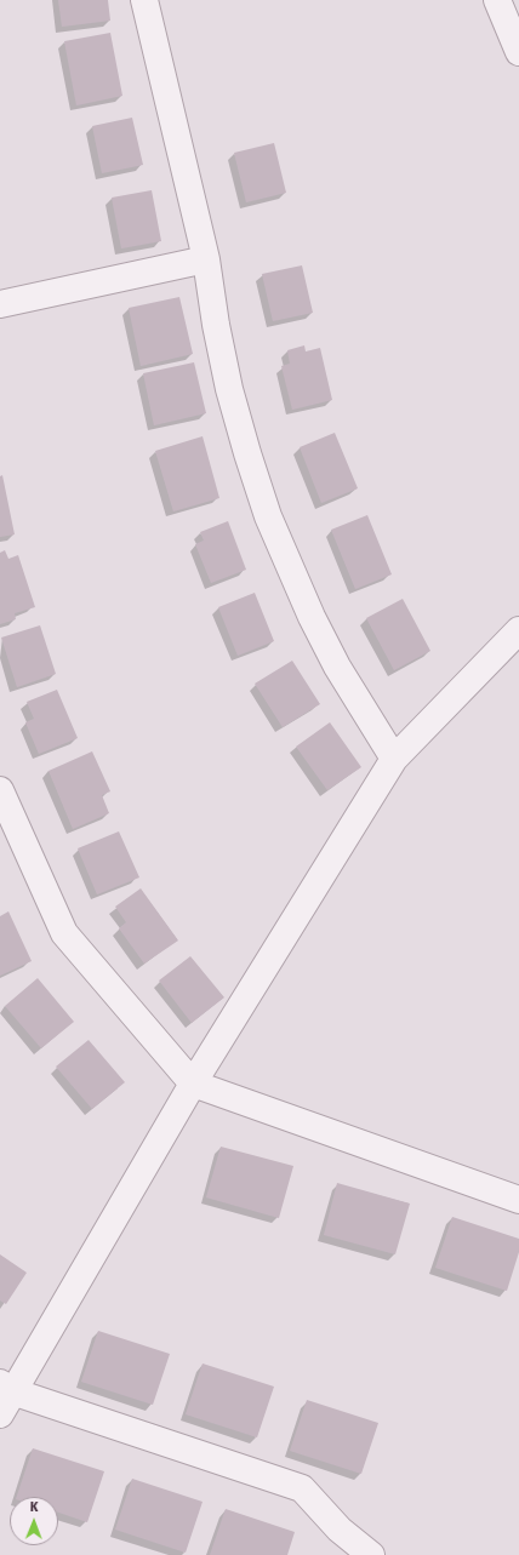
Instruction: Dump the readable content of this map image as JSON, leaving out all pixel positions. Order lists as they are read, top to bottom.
{
  "north": "top"
}
